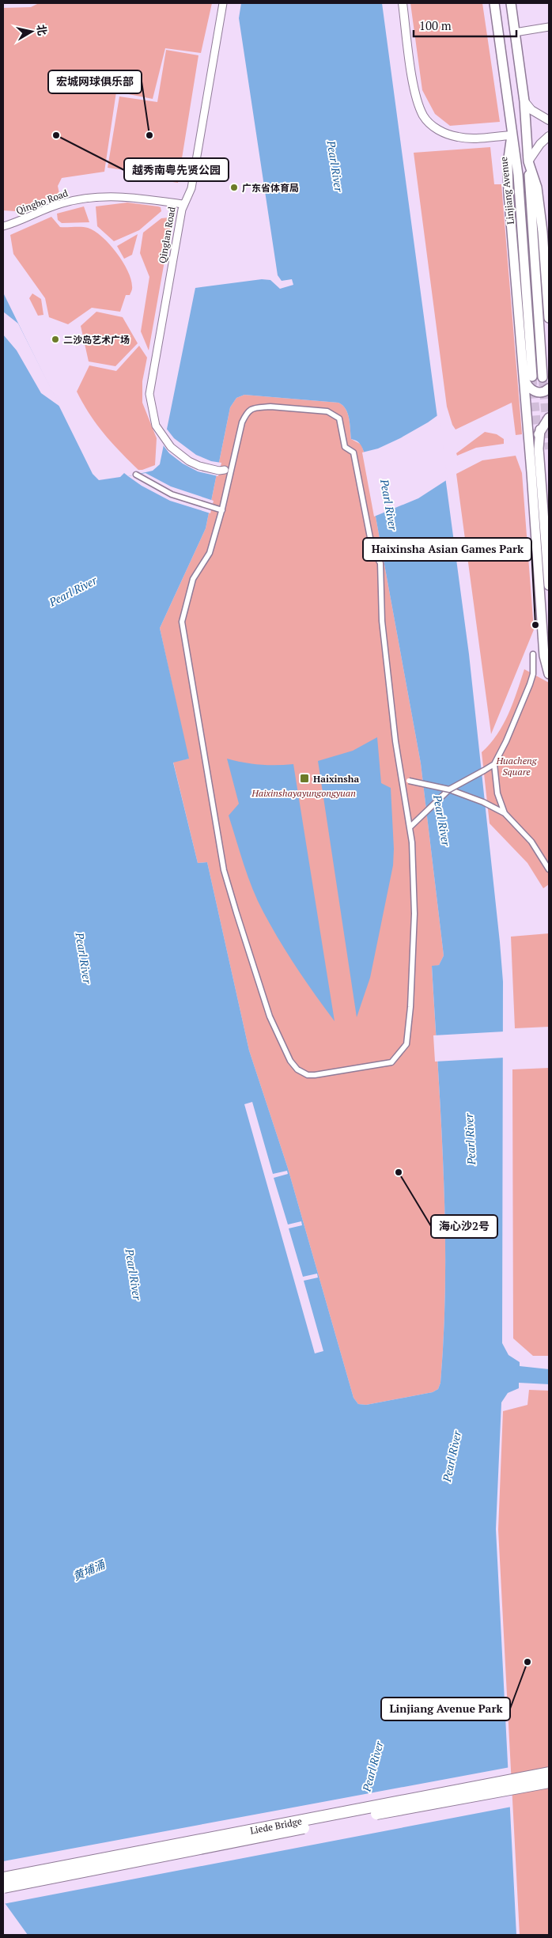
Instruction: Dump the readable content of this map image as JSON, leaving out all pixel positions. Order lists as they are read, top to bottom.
{
  "streets": {
    "highway": ["Liede Bridge"],
    "street": ["Qingbo Road", "Qinglan Road"]
  },
  "crossings": [
    ["Qingbo Road", "Qinglan Road"]
  ],
  "water": ["Pearl River", "黄埔涌"],
  "parks": ["Huacheng Square", "Haixinshayayungongyuan"],
  "places": {
    "other": [
      "越秀南粤先贤公园",
      "宏城网球俱乐部",
      "广东省体育局",
      "二沙岛艺术广场",
      "Haixinsha Asian Games Park",
      "海心沙2号",
      "Linjiang Avenue Park"
    ],
    "transit": ["Haixinsha"]
  },
  "scale_bar": "100 m",
  "north": "right"
}
